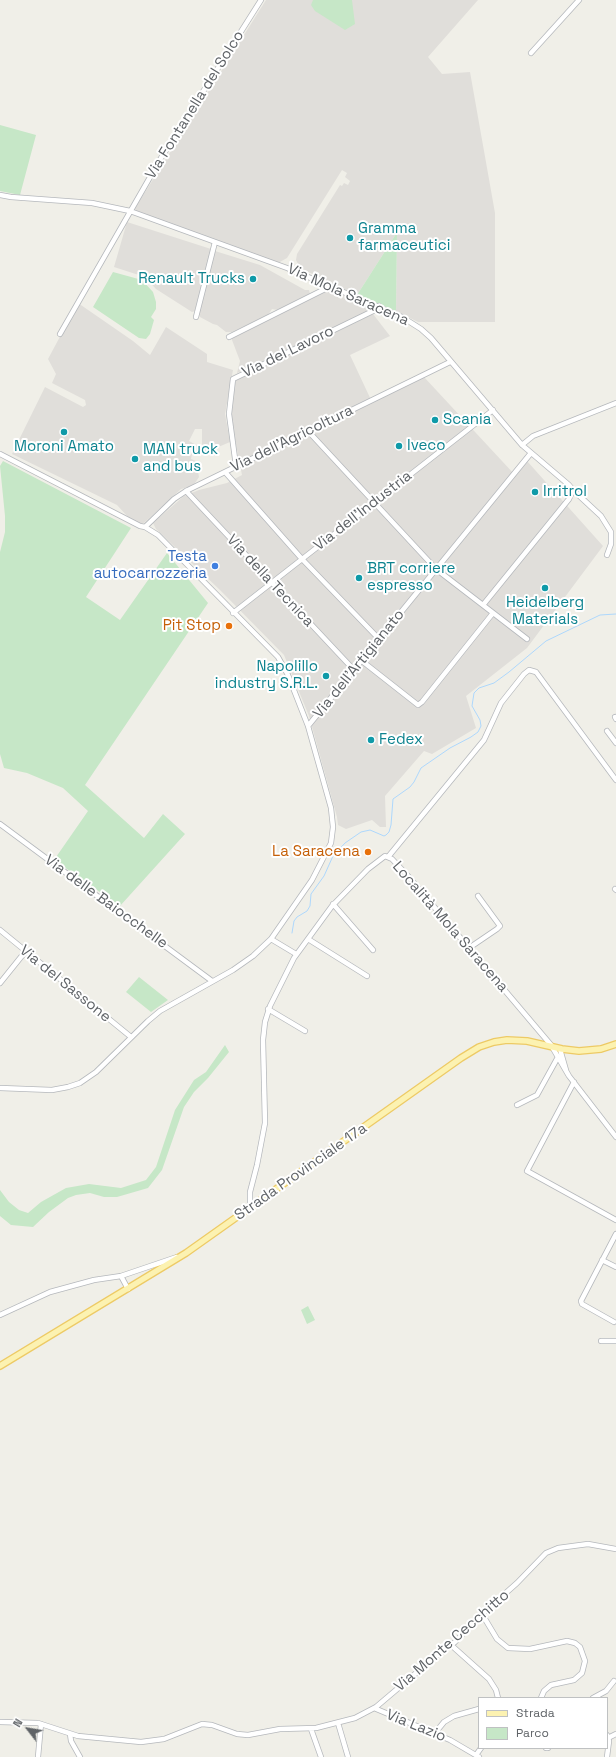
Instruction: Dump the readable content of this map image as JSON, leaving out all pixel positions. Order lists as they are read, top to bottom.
{
  "streets": {
    "main road": ["Strada Provinciale 17a"],
    "street": [
      "Via Fontanella del Solco",
      "Via Mola Saracena",
      "Via del Lavoro",
      "Via dell'Agricoltura",
      "Via dell'Industria",
      "Via della Tecnica",
      "Via dell'Artigianato",
      "Via delle Baiocchelle",
      "Località Mola Saracena",
      "Via del Sassone",
      "Via Monte Cecchitto",
      "Via Lazio"
    ]
  },
  "crossings": [
    ["Via Fontanella del Solco", "Via Mola Saracena"],
    ["Via Mola Saracena", "Via del Lavoro"],
    ["Via Mola Saracena", "Via dell'Agricoltura"],
    ["Via Mola Saracena", "Via dell'Industria"],
    ["Via Mola Saracena", "Via dell'Artigianato"],
    ["Via del Lavoro", "Via dell'Agricoltura"],
    ["Via dell'Agricoltura", "Via della Tecnica"],
    ["Via dell'Industria", "Via della Tecnica"],
    ["Via della Tecnica", "Via dell'Artigianato"],
    ["Località Mola Saracena", "Strada Provinciale 17a"],
    ["Via Monte Cecchitto", "Via Lazio"]
  ],
  "places": [
    "Gramma farmaceutici",
    "Renault Trucks",
    "Scania",
    "Moroni Amato",
    "Iveco",
    "MAN truck and bus",
    "Irritrol",
    "Testa autocarrozzeria",
    "BRT corriere espresso",
    "Heidelberg Materials",
    "Pit Stop",
    "Napolillo industry S.R.L.",
    "Fedex",
    "La Saracena"
  ],
  "legend": ["Strada", "Parco"],
  "north": "top left"
}
